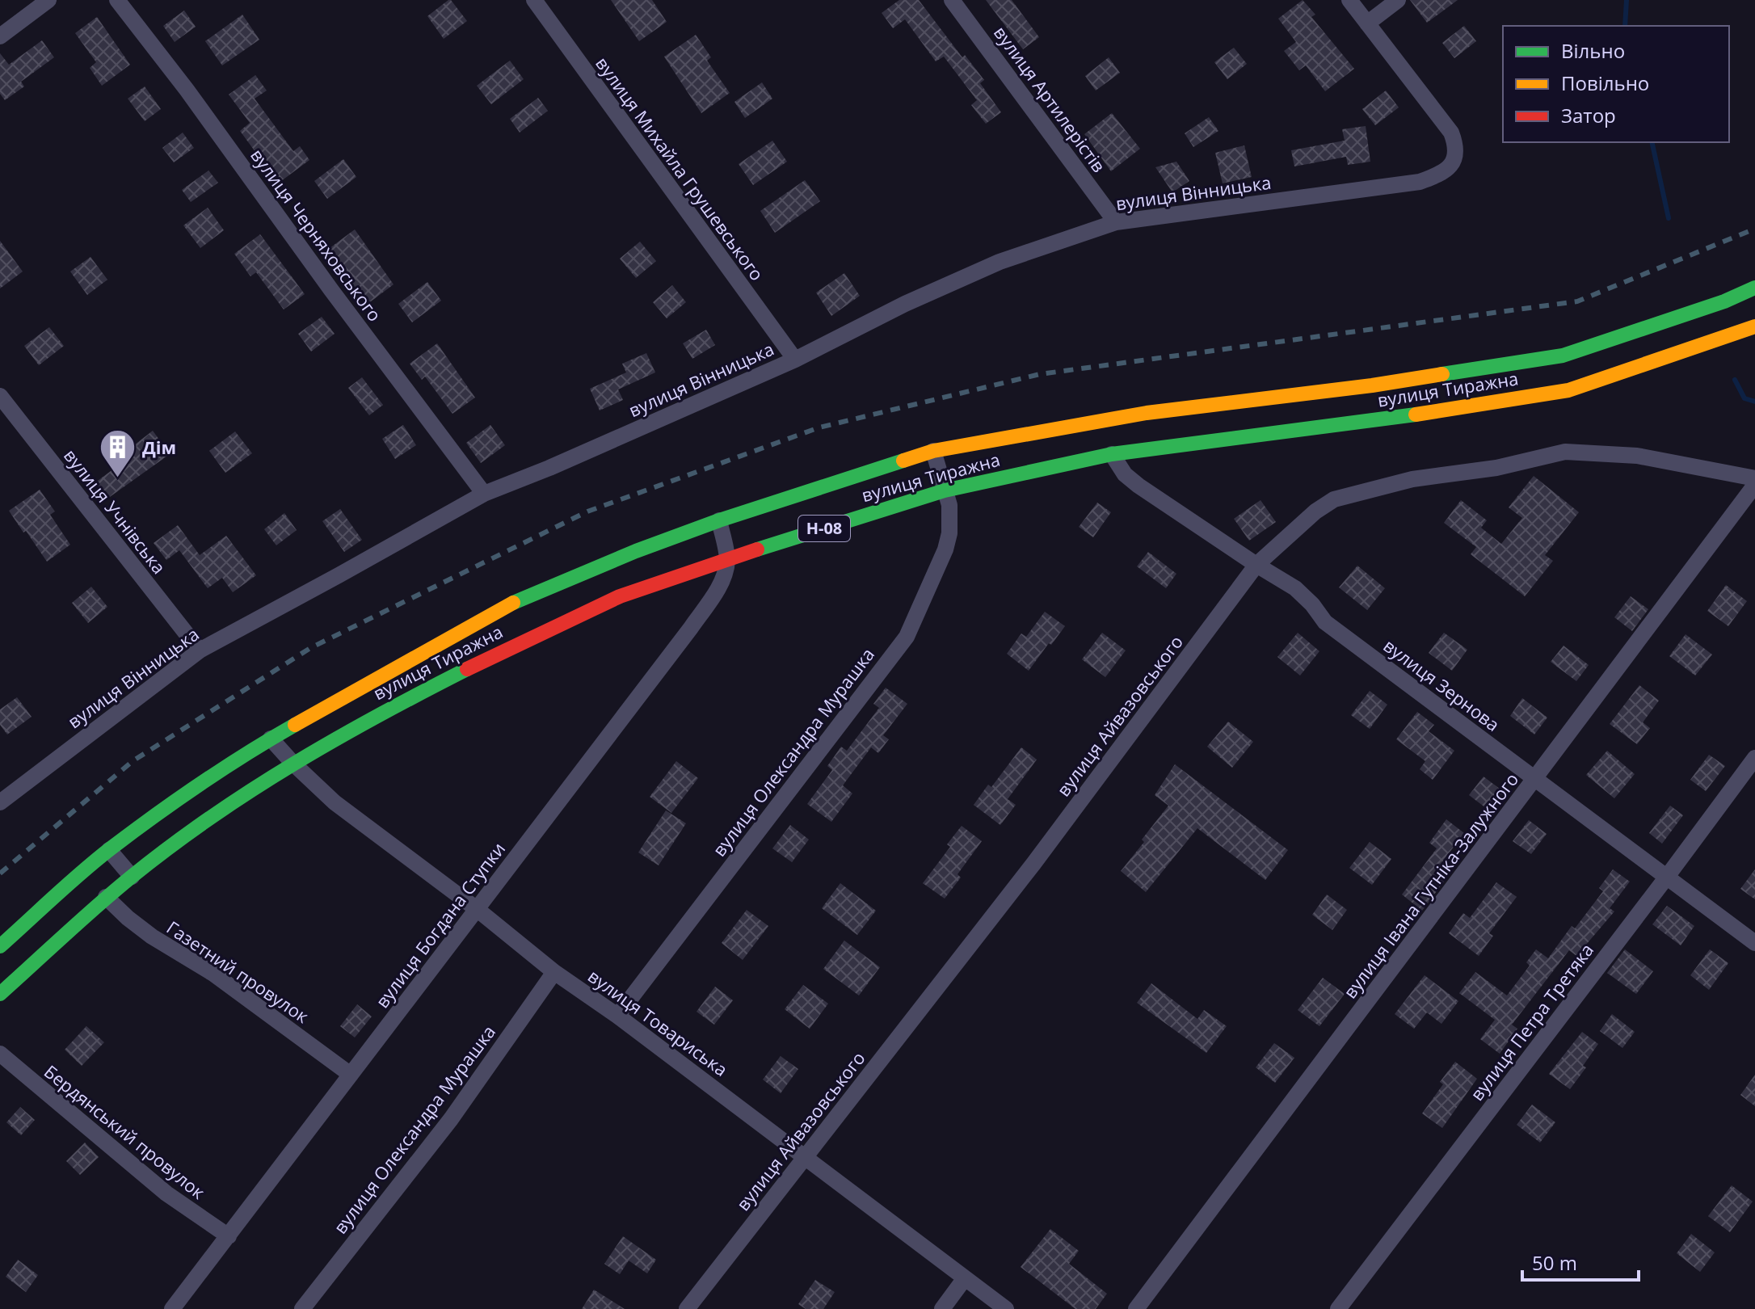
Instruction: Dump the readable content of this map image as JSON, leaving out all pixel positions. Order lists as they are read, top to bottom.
{
  "streets": {
    "main road": ["вулиця Тиражна", "Н-08"],
    "street": [
      "вулиця Артилерістів",
      "вулиця Михайла Грушевського",
      "вулиця Вінницька",
      "вулиця Черняховського",
      "вулиця Учнівська",
      "вулиця Зернова",
      "вулиця Айвазовського",
      "вулиця Олександра Мурашка",
      "вулиця Івана Гутніка-Залужного",
      "вулиця Богдана Ступки",
      "Газетний провулок",
      "вулиця Петра Третяка",
      "вулиця Товариська",
      "Бердянський провулок"
    ]
  },
  "crossings": [
    ["вулиця Артилерістів", "вулиця Вінницька"],
    ["вулиця Михайла Грушевського", "вулиця Вінницька"],
    ["вулиця Вінницька", "вулиця Черняховського"],
    ["вулиця Вінницька", "вулиця Учнівська"],
    ["вулиця Тиражна", "вулиця Зернова"],
    ["вулиця Тиражна", "вулиця Олександра Мурашка"],
    ["вулиця Тиражна", "вулиця Богдана Ступки"],
    ["вулиця Тиражна", "Газетний провулок"],
    ["вулиця Тиражна", "вулиця Товариська"],
    ["вулиця Зернова", "вулиця Айвазовського"],
    ["вулиця Зернова", "вулиця Івана Гутніка-Залужного"],
    ["вулиця Зернова", "вулиця Петра Третяка"],
    ["вулиця Айвазовського", "вулиця Товариська"],
    ["вулиця Олександра Мурашка", "вулиця Товариська"],
    ["вулиця Богдана Ступки", "Газетний провулок"],
    ["вулиця Богдана Ступки", "вулиця Товариська"],
    ["вулиця Богдана Ступки", "Бердянський провулок"]
  ],
  "places": {
    "building": ["Дім"]
  },
  "legend": ["Вільно", "Повільно", "Затор"],
  "scale_bar": "50 m"
}
